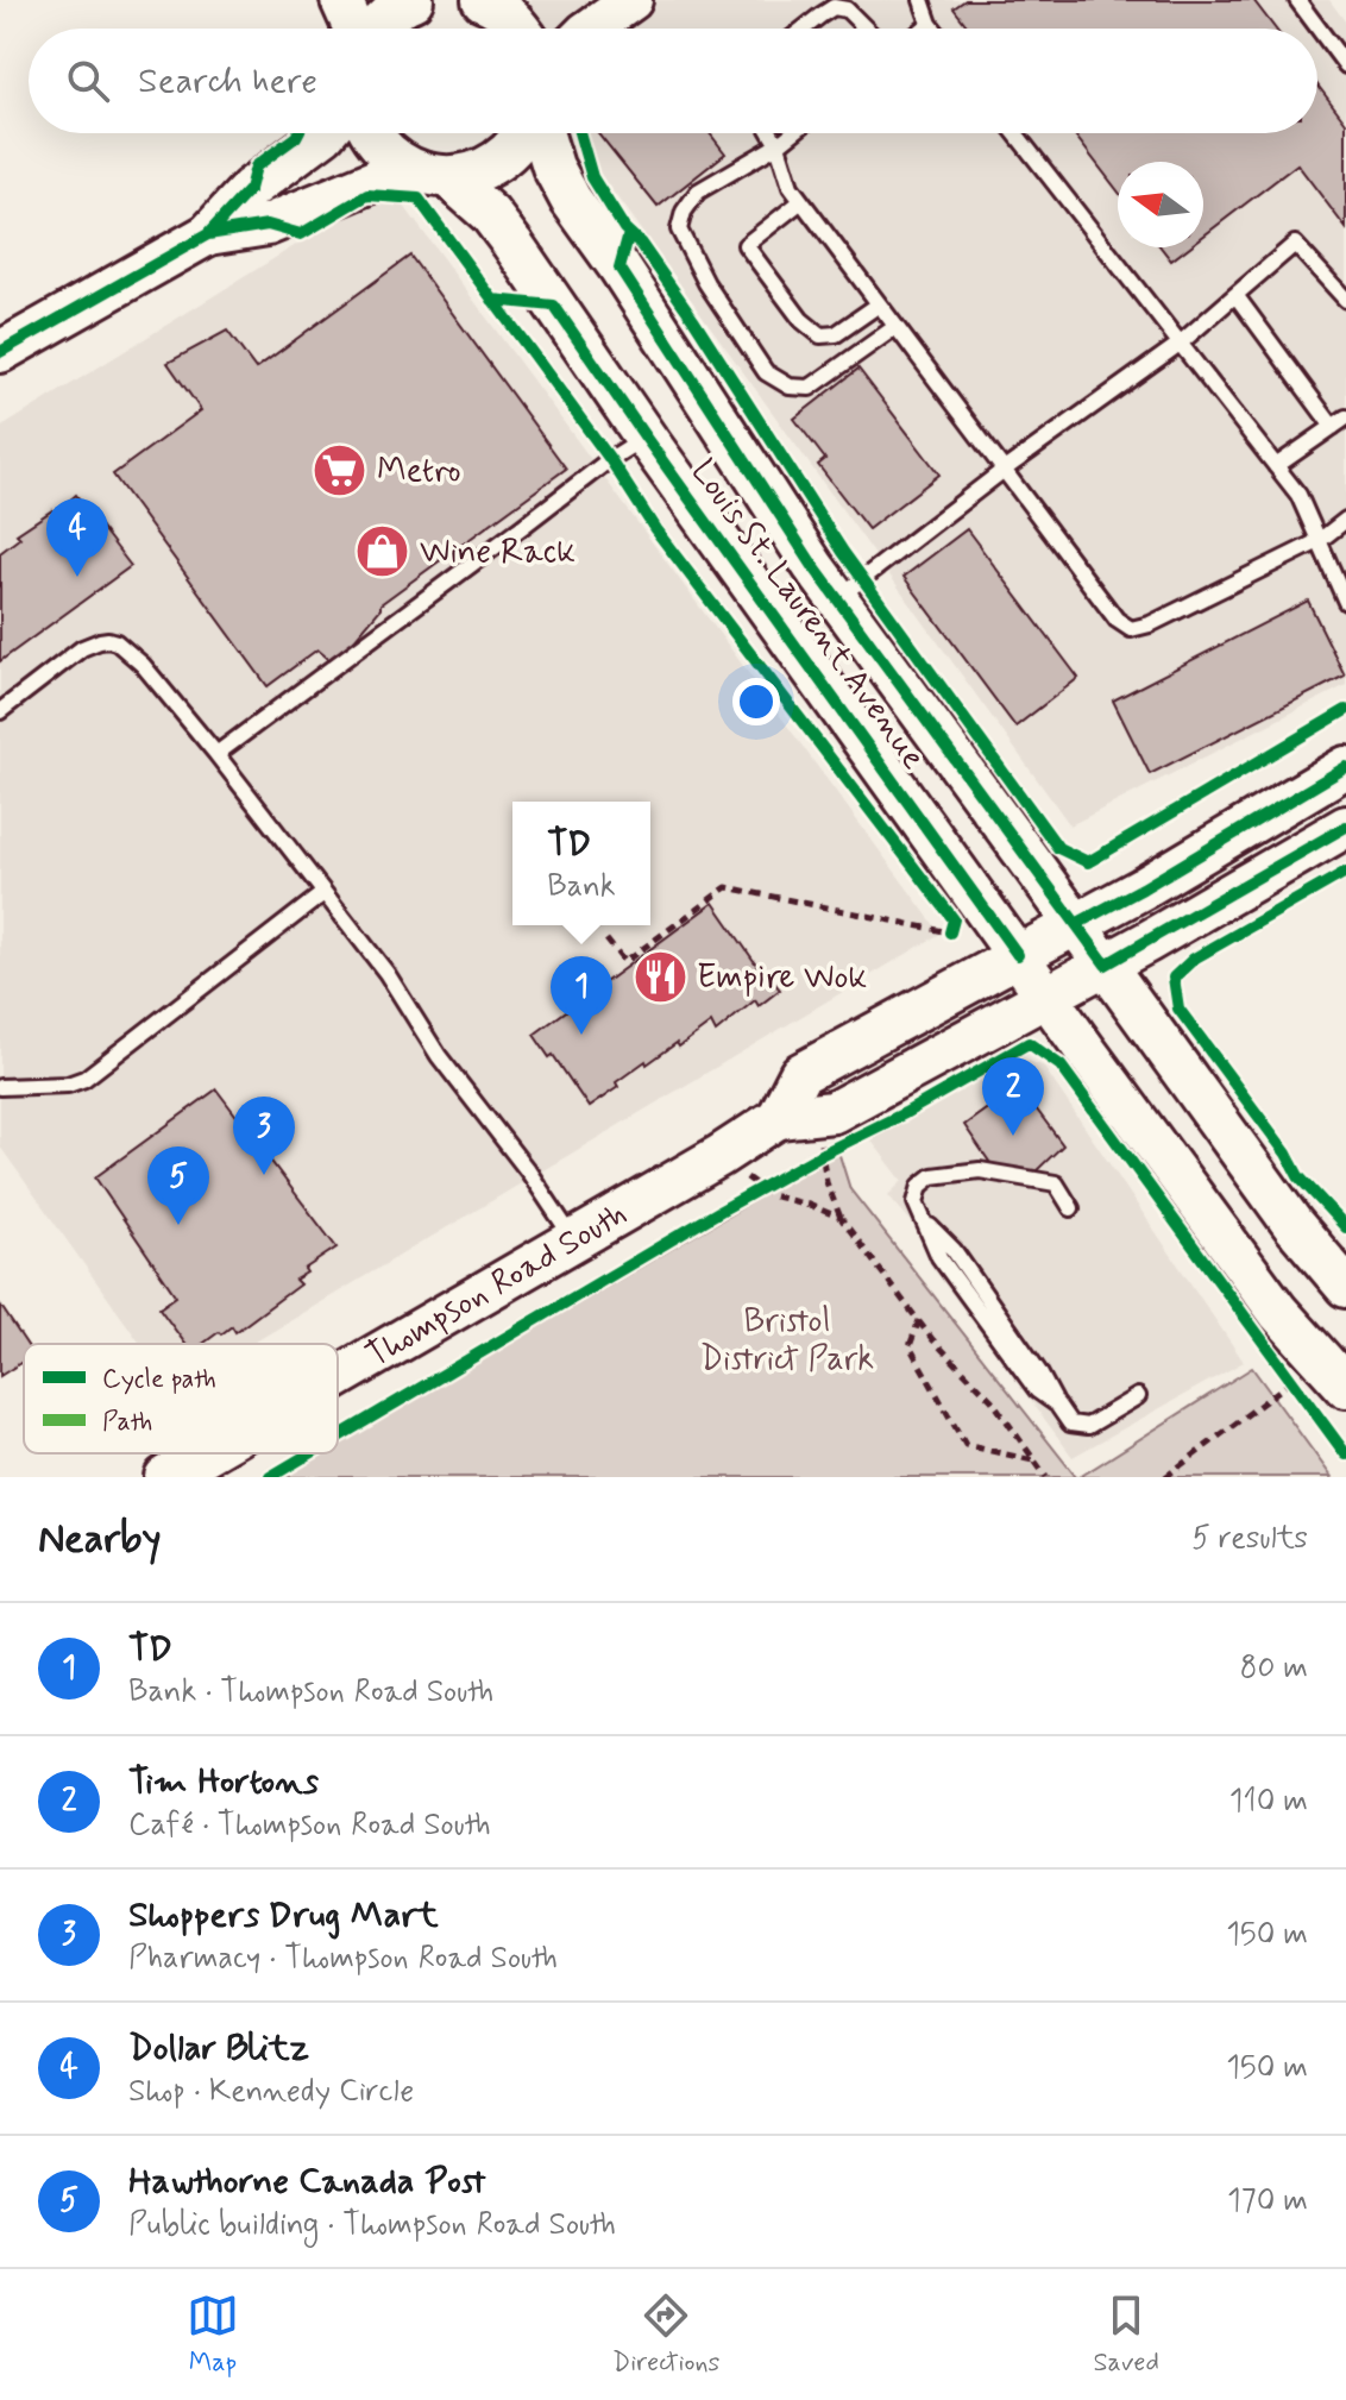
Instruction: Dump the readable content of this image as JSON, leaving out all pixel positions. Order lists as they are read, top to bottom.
{
  "streets": {
    "main road": ["Louis St. Laurent Avenue", "Thompson Road South"]
  },
  "crossings": [
    ["Louis St. Laurent Avenue", "Thompson Road South"]
  ],
  "parks": ["Bristol District Park"],
  "places": {
    "supermarket": ["Metro"],
    "shop": ["Wine Rack"],
    "restaurant": ["Empire Wok"]
  },
  "legend": ["Cycle path", "Path"],
  "north": "left",
  "page": {
    "search": "Search here",
    "pins": [
      "4",
      "1",
      "2",
      "3",
      "5"
    ],
    "popup": ["TD", "Bank"],
    "heading": ["Nearby", "5 results"],
    "list": [
      {
        "mark": "1",
        "name": "TD",
        "note": "Bank · Thompson Road South",
        "value": "80 m"
      },
      {
        "mark": "2",
        "name": "Tim Hortons",
        "note": "Café · Thompson Road South",
        "value": "110 m"
      },
      {
        "mark": "3",
        "name": "Shoppers Drug Mart",
        "note": "Pharmacy · Thompson Road South",
        "value": "150 m"
      },
      {
        "mark": "4",
        "name": "Dollar Blitz",
        "note": "Shop · Kennedy Circle",
        "value": "150 m"
      },
      {
        "mark": "5",
        "name": "Hawthorne Canada Post",
        "note": "Public building · Thompson Road South",
        "value": "170 m"
      }
    ],
    "nav": ["Map", "Directions", "Saved"]
  }
}
